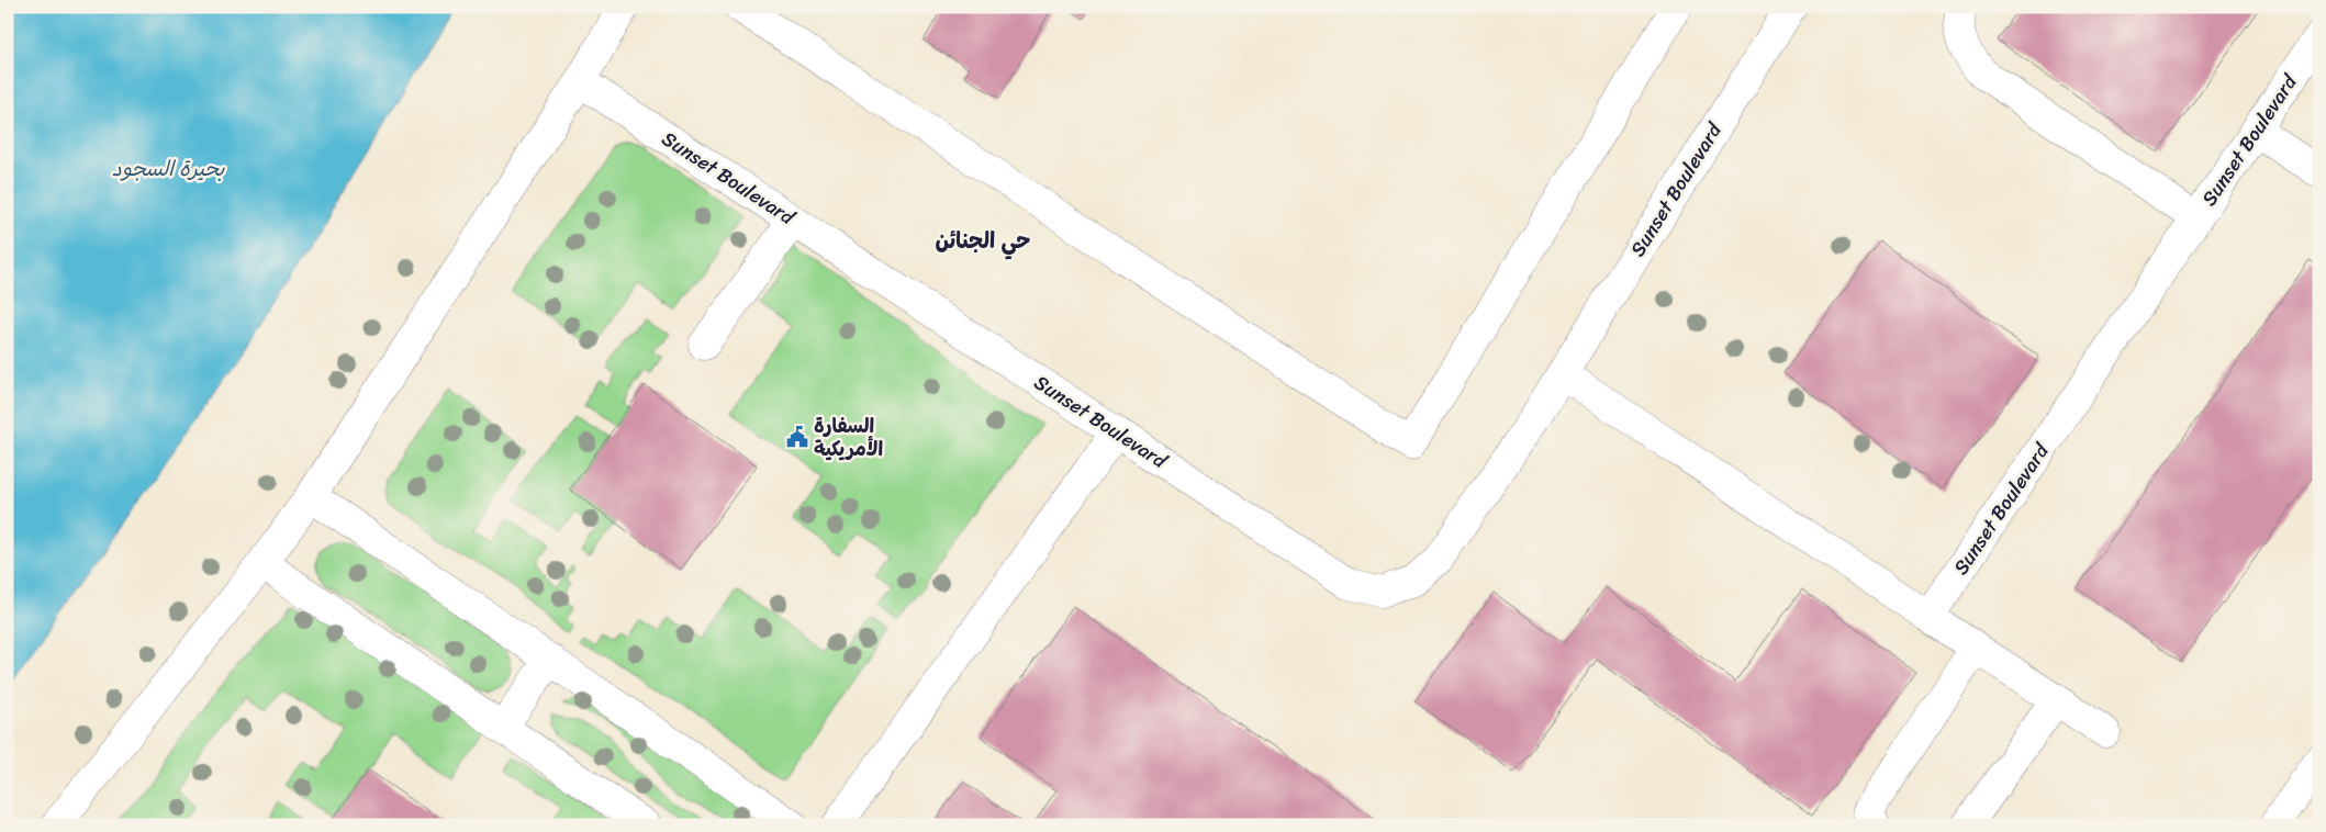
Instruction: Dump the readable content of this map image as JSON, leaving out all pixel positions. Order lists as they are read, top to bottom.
{
  "streets": {
    "street": ["Sunset Boulevard"]
  },
  "districts": ["حي الجنائن"],
  "water": ["بحيرة السجود"],
  "places": {
    "public building": ["السفارة الأمريكية"]
  }
}
